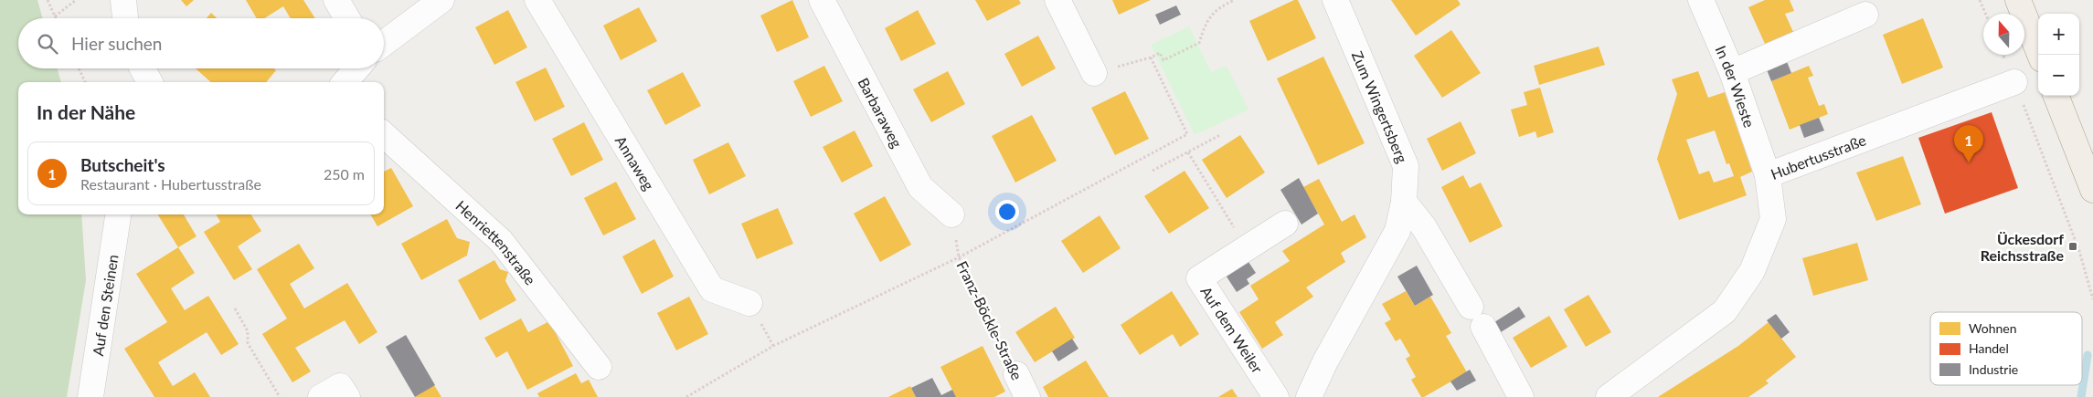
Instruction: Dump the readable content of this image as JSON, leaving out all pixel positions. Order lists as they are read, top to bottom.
{
  "streets": {
    "street": [
      "In der Wieste",
      "Zum Wingertsberg",
      "Barbaraweg",
      "Hubertusstraße",
      "Annaweg",
      "Henriettenstraße",
      "Auf den Steinen",
      "Franz-Böckle-Straße",
      "Auf dem Weiler"
    ]
  },
  "crossings": [
    ["In der Wieste", "Hubertusstraße"],
    ["Barbaraweg", "Franz-Böckle-Straße"]
  ],
  "places": {
    "transit": ["Ückesdorf Reichsstraße"]
  },
  "legend": ["Wohnen", "Handel", "Industrie"],
  "north": "top",
  "page": {
    "map_buttons": ["+", "−"],
    "search": "Hier suchen",
    "heading": "In der Nähe",
    "pins": "1",
    "list": [
      {
        "mark": "1",
        "name": "Butscheit's",
        "note": "Restaurant · Hubertusstraße",
        "value": "250 m"
      }
    ]
  }
}
